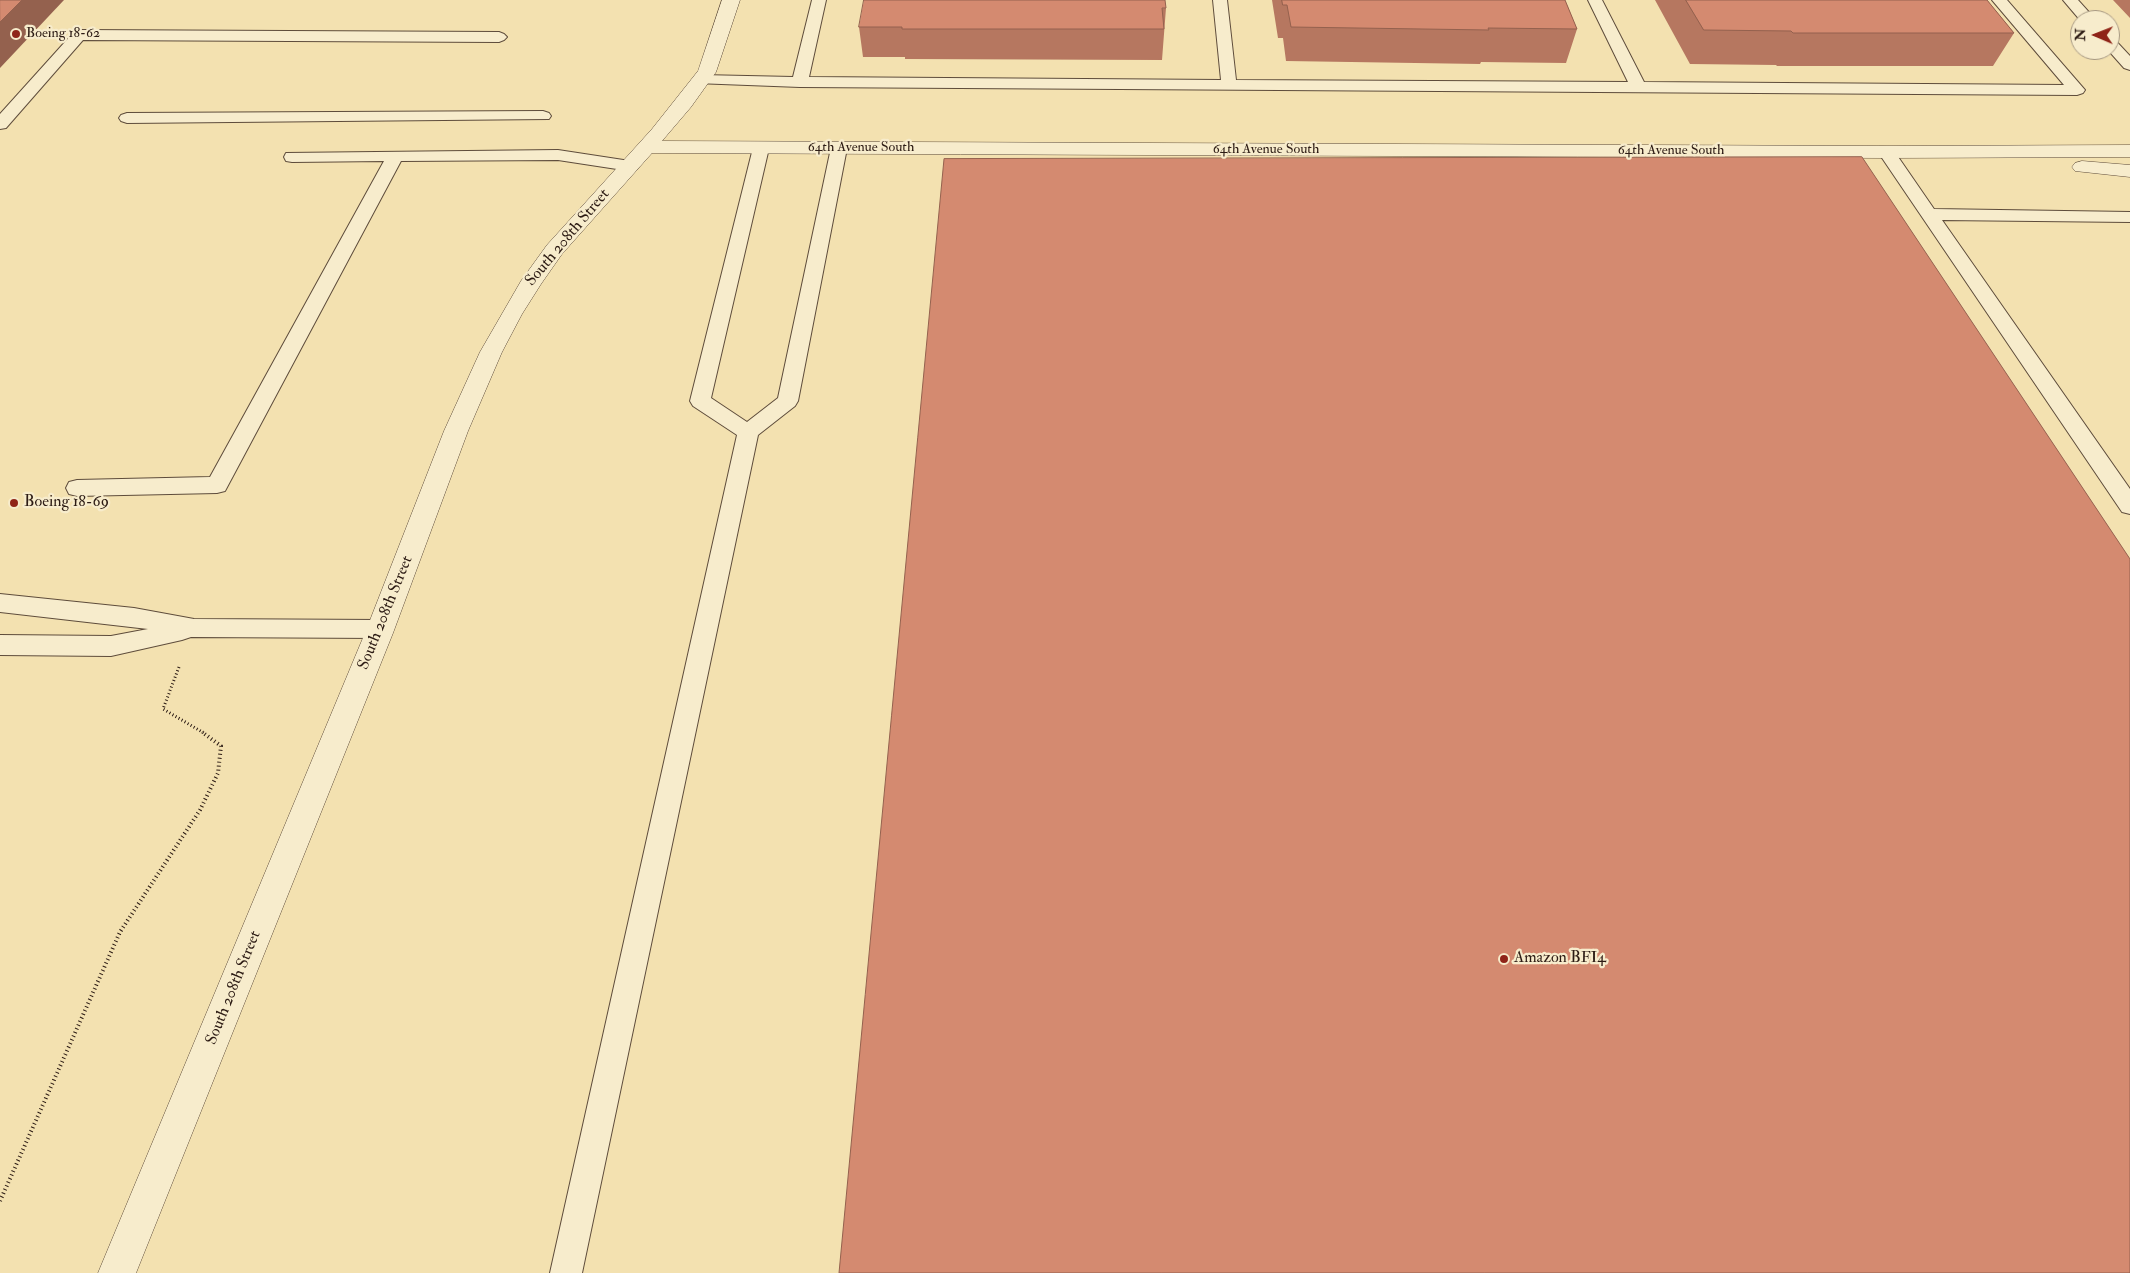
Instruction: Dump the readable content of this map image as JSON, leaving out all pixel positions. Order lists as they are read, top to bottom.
{
  "streets": {
    "street": ["64th Avenue South", "South 208th Street"]
  },
  "crossings": [
    ["64th Avenue South", "South 208th Street"]
  ],
  "places": ["Boeing 18-62", "Boeing 18-69", "Amazon BFI4"],
  "north": "left"
}
